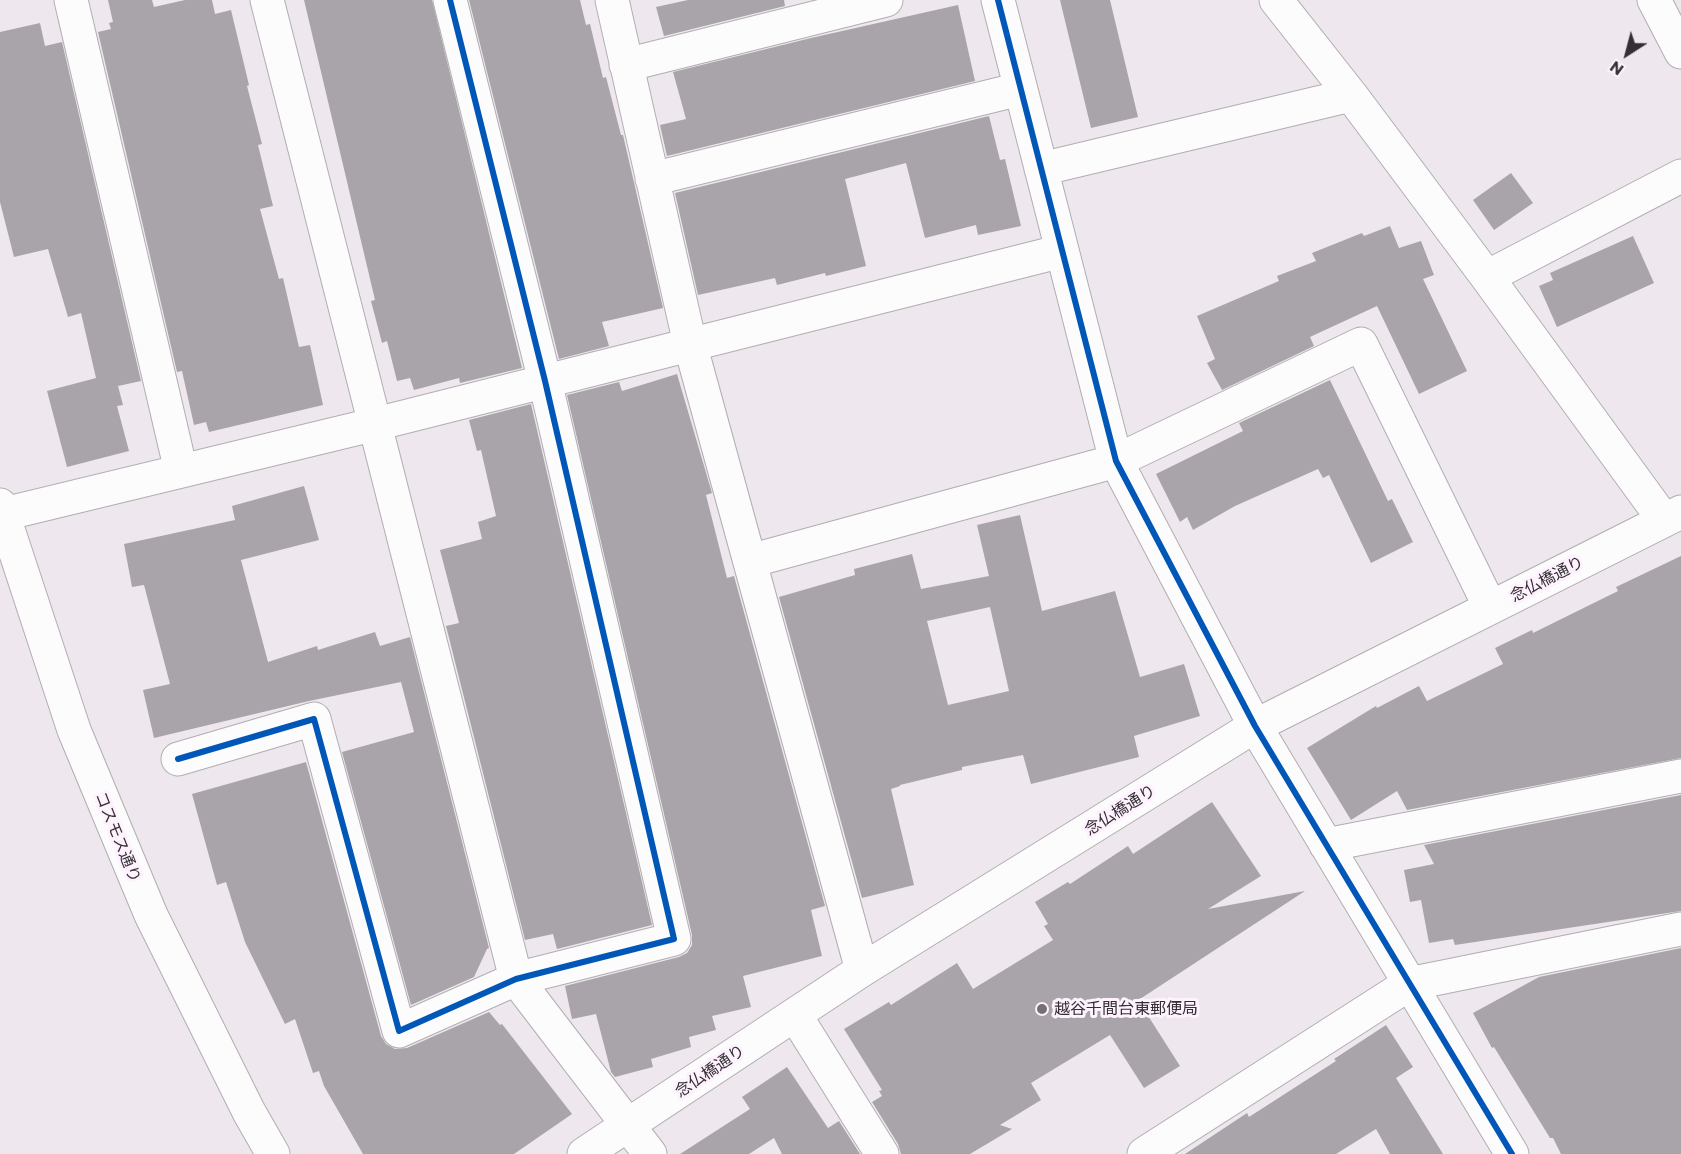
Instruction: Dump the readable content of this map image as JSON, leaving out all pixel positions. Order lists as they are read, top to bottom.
{
  "streets": {
    "street": ["念仏橋通り", "コスモス通り"]
  },
  "places": ["越谷千間台東郵便局"],
  "north": "bottom left"
}
